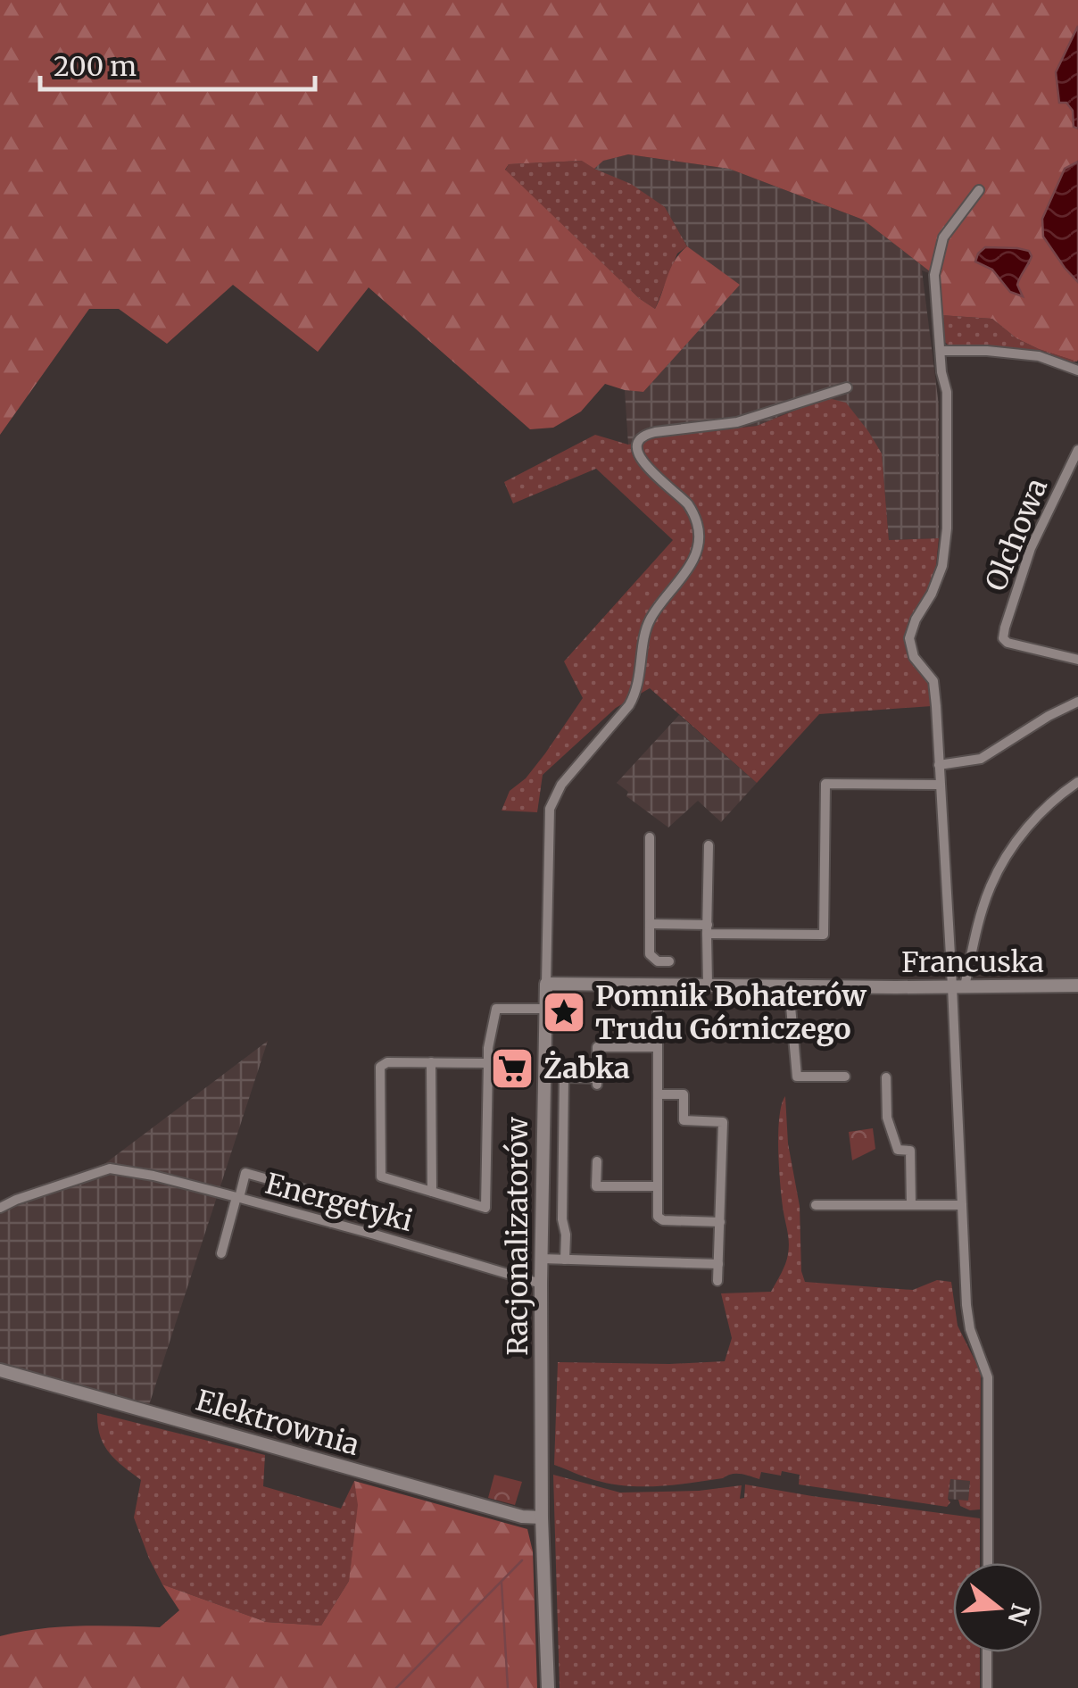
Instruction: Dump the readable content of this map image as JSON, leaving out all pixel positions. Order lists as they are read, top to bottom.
{
  "streets": {
    "street": [
      "Olchowa",
      "Francuska",
      "Energetyki",
      "Racjonalizatorów",
      "Elektrownia"
    ]
  },
  "crossings": [
    ["Francuska", "Racjonalizatorów"],
    ["Energetyki", "Racjonalizatorów"],
    ["Racjonalizatorów", "Elektrownia"]
  ],
  "places": {
    "place": ["Pomnik Bohaterów Trudu Górniczego"],
    "supermarket": ["Żabka"]
  },
  "scale_bar": "200 m",
  "north": "right"
}
